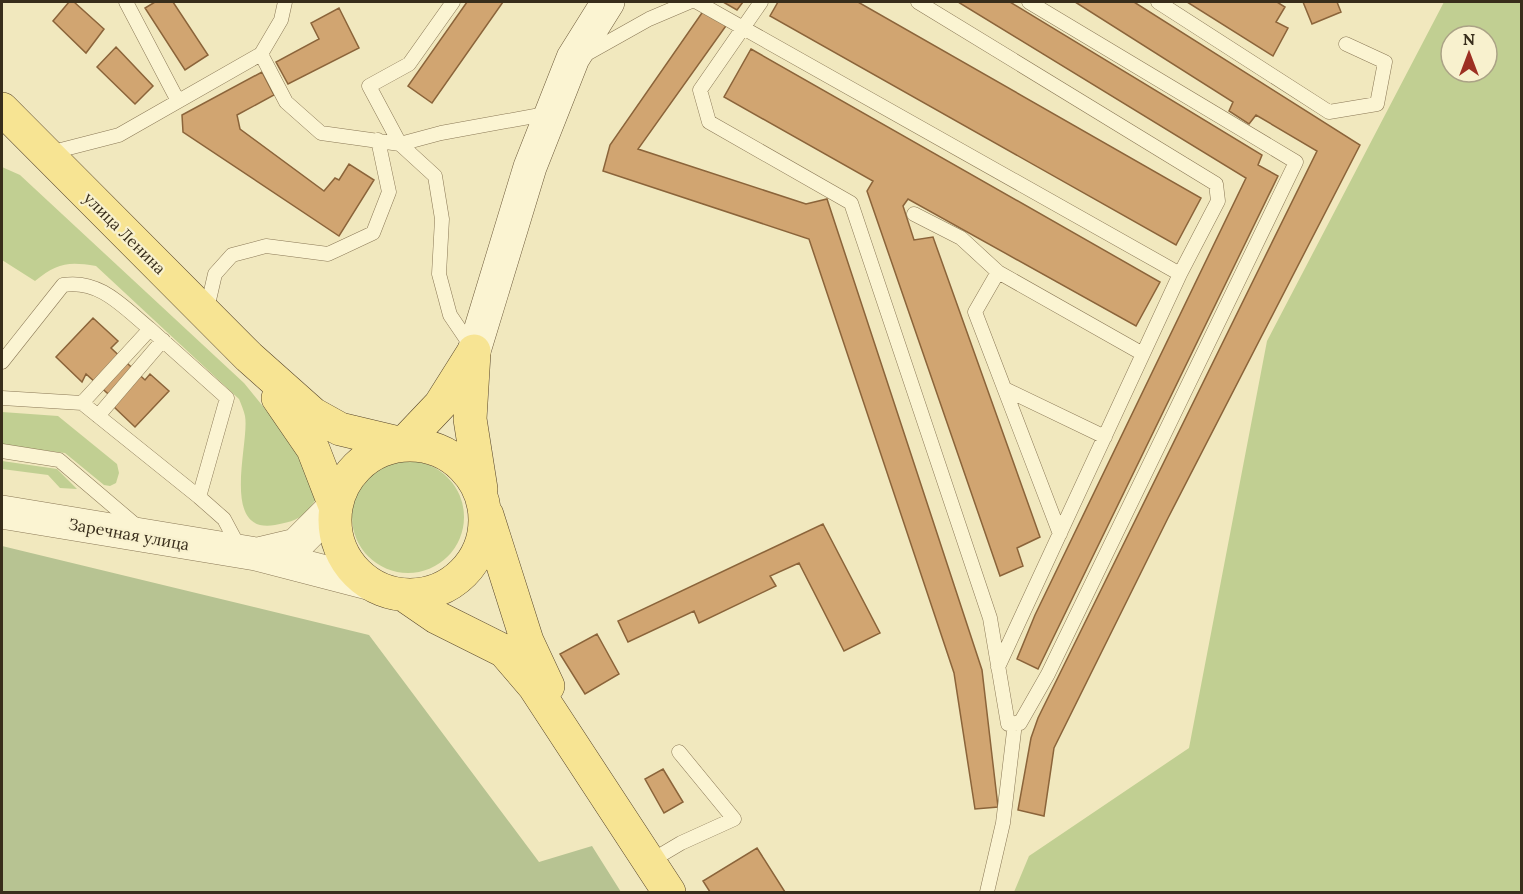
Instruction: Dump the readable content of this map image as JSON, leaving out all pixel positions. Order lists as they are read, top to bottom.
{
  "streets": {
    "main road": ["улица Ленина"],
    "street": ["Заречная улица"]
  },
  "north": "top"
}
